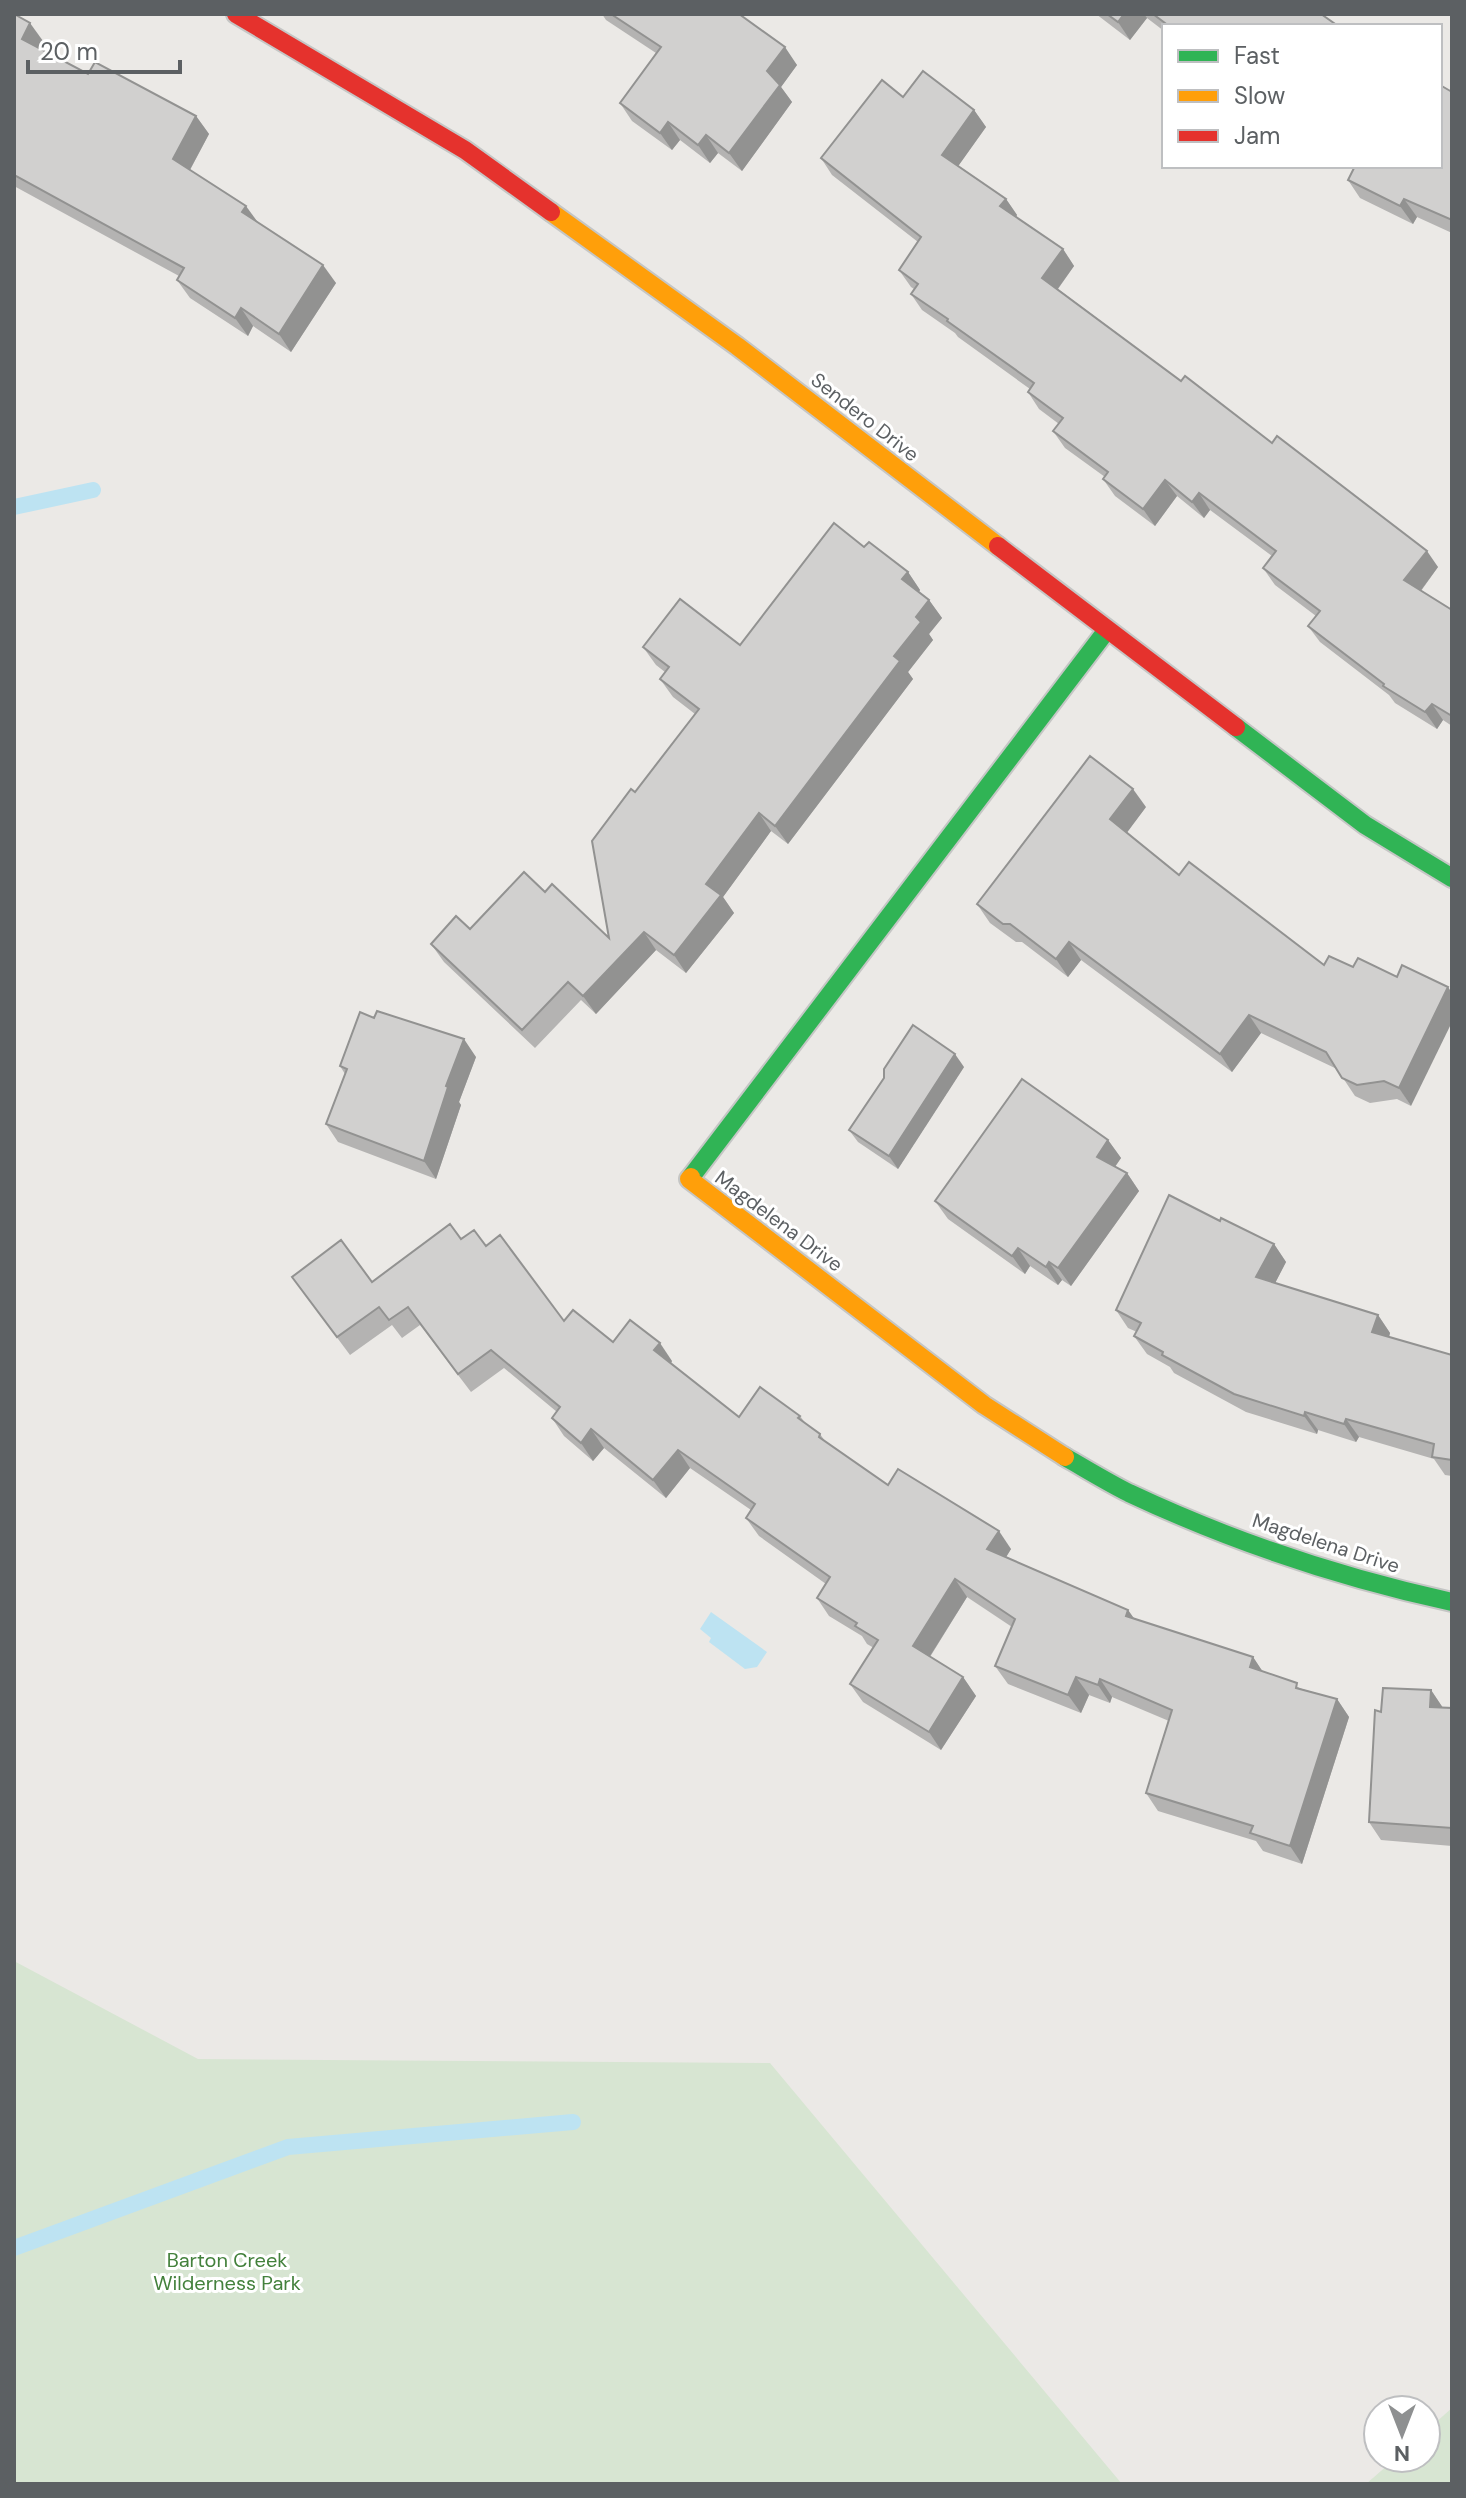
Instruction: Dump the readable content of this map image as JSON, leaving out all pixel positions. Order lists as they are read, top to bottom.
{
  "streets": {
    "street": ["Sendero Drive", "Magdelena Drive"]
  },
  "crossings": [
    ["Sendero Drive", "Magdelena Drive"]
  ],
  "parks": ["Barton Creek Wilderness Park"],
  "legend": ["Fast", "Slow", "Jam"],
  "scale_bar": "20 m",
  "north": "bottom"
}
